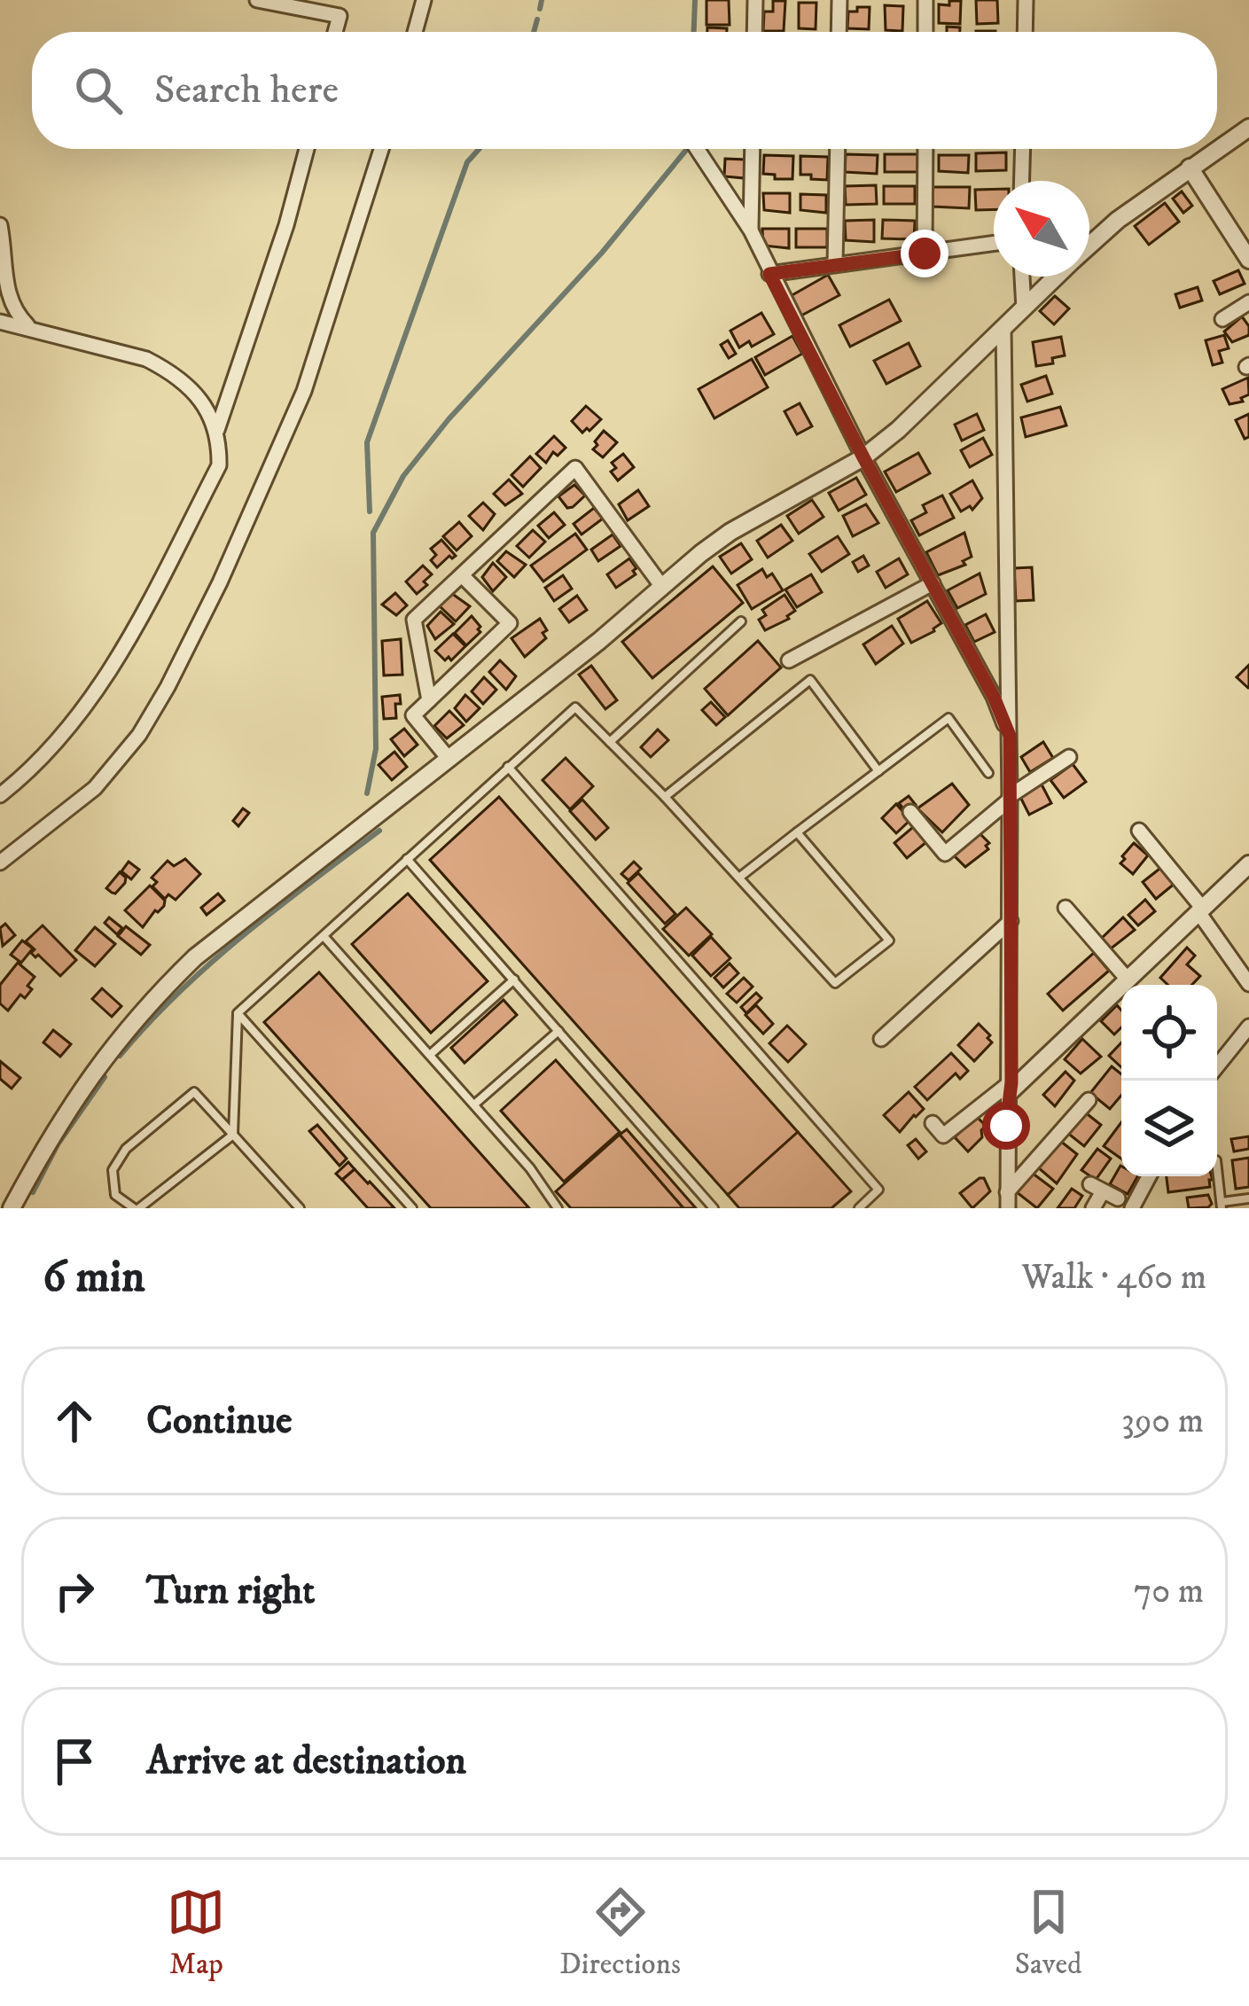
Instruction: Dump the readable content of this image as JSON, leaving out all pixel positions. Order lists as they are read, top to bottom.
{
  "north": "top left",
  "page": {
    "search": "Search here",
    "heading": ["6 min", "Walk · 460 m"],
    "list": [
      ["Continue", "390 m"],
      ["Turn right", "70 m"],
      "Arrive at destination"
    ],
    "nav": ["Map", "Directions", "Saved"]
  }
}
